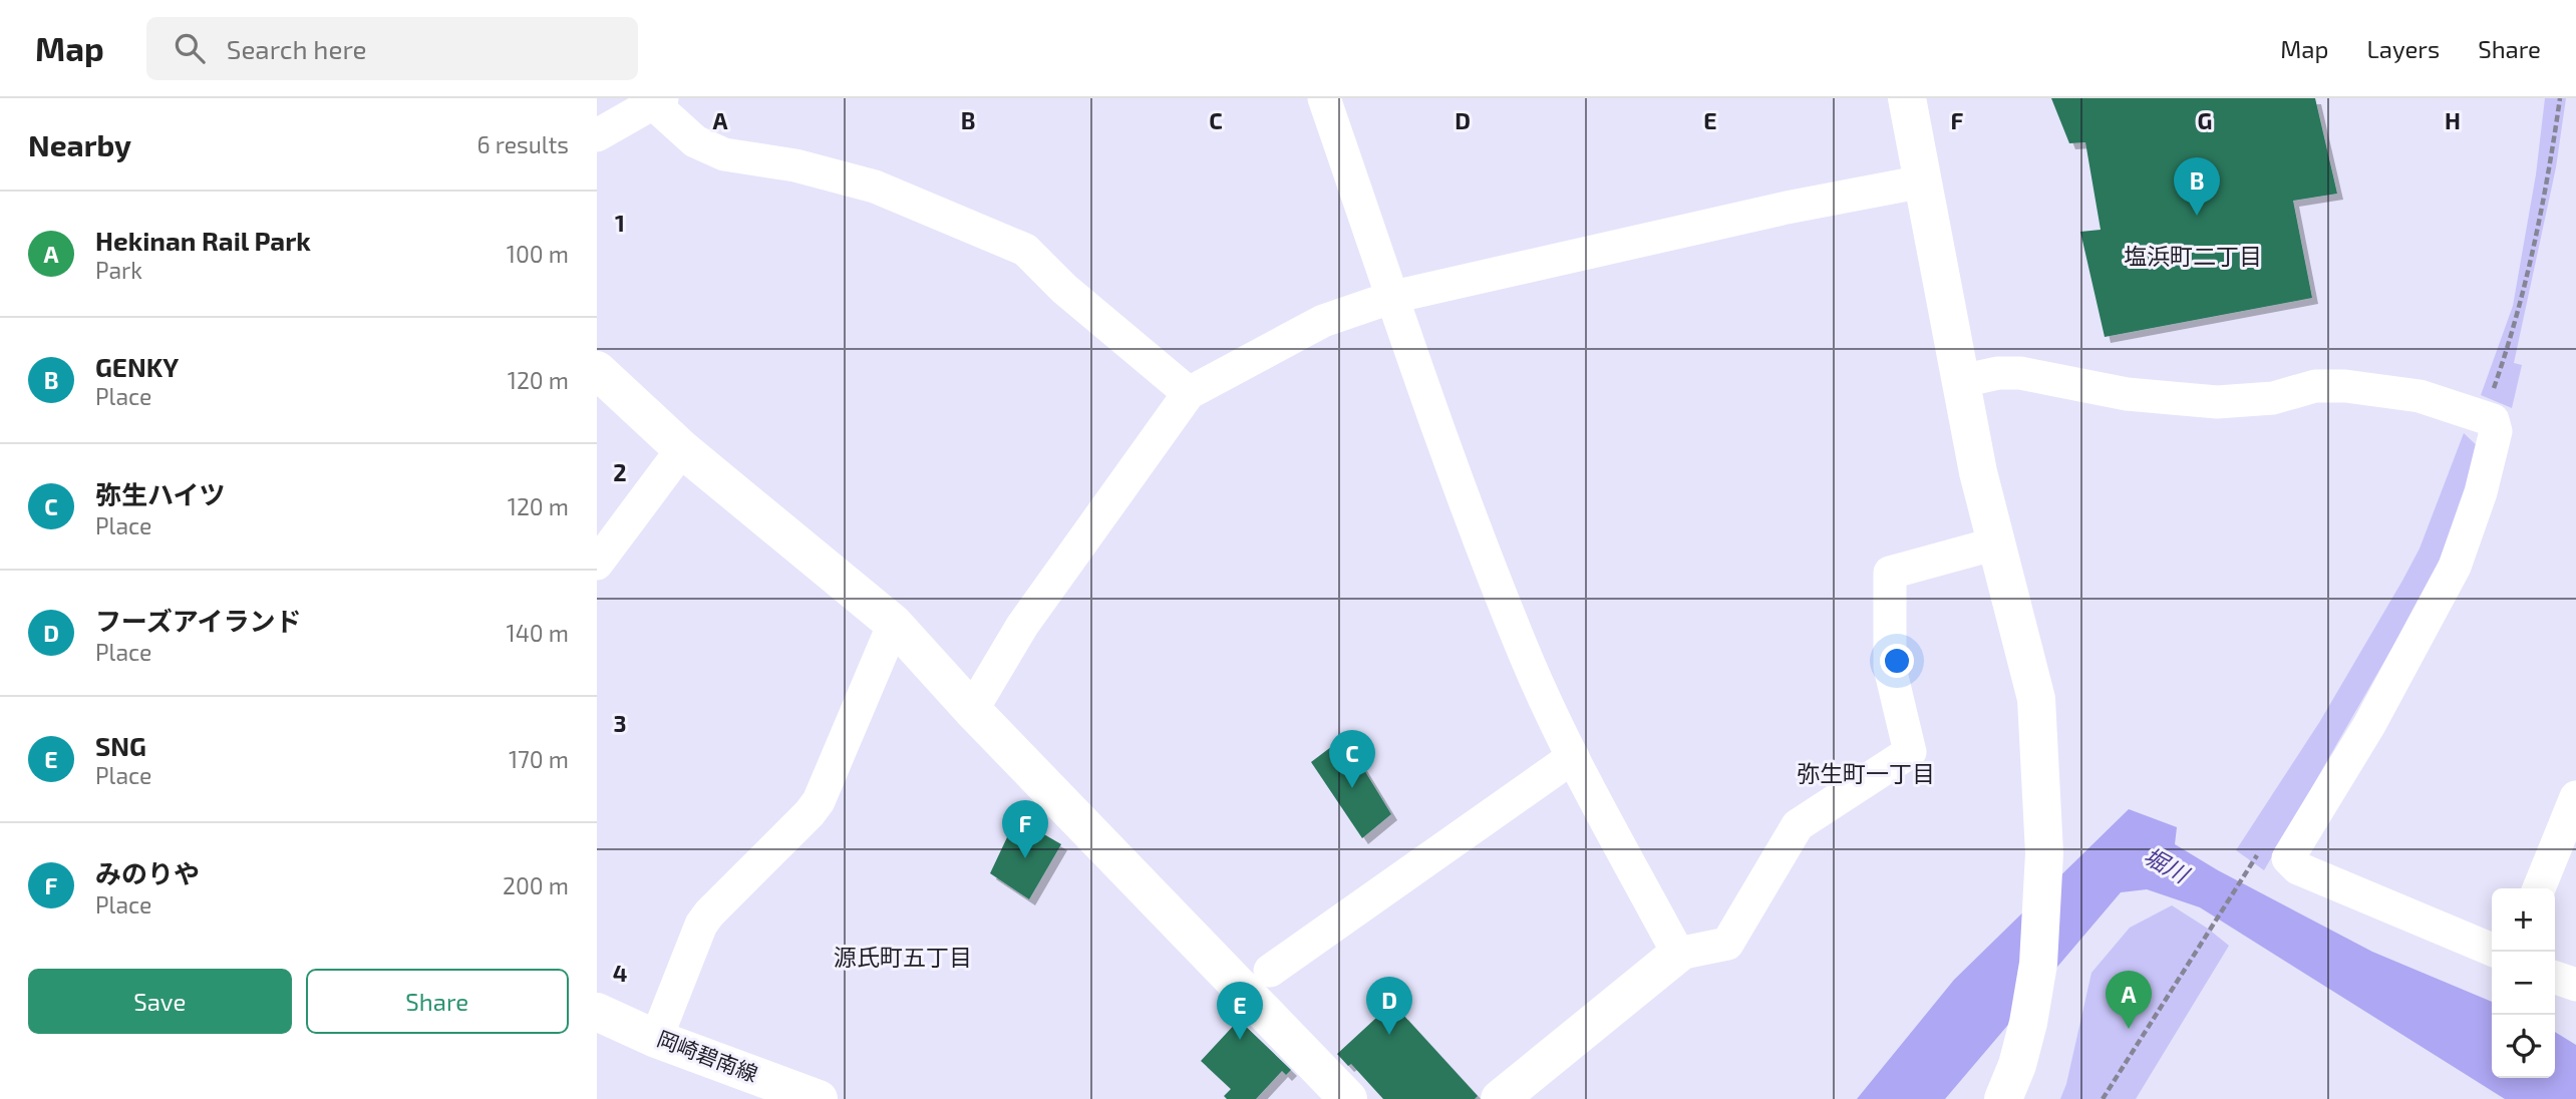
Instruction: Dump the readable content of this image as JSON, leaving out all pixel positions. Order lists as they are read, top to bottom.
{
  "streets": {
    "street": ["岡崎碧南線"]
  },
  "districts": ["塩浜町二丁目", "弥生町一丁目", "源氏町五丁目"],
  "water": ["堀川"],
  "page": {
    "header": "Map",
    "search": "Search here",
    "nav": ["Map", "Layers", "Share"],
    "heading": ["Nearby", "6 results"],
    "pins": [
      "B",
      "C",
      "F",
      "A",
      "D",
      "E"
    ],
    "list": [
      {
        "mark": "A",
        "name": "Hekinan Rail Park",
        "note": "Park",
        "value": "100 m"
      },
      {
        "mark": "B",
        "name": "GENKY",
        "note": "Place",
        "value": "120 m"
      },
      {
        "mark": "C",
        "name": "弥生ハイツ",
        "note": "Place",
        "value": "120 m"
      },
      {
        "mark": "D",
        "name": "フーズアイランド",
        "note": "Place",
        "value": "140 m"
      },
      {
        "mark": "E",
        "name": "SNG",
        "note": "Place",
        "value": "170 m"
      },
      {
        "mark": "F",
        "name": "みのりや",
        "note": "Place",
        "value": "200 m"
      }
    ],
    "map_buttons": ["+", "−"],
    "buttons": ["Save", "Share"]
  },
  "grid": {
    "columns": [
      "A",
      "B",
      "C",
      "D",
      "E",
      "F",
      "G",
      "H"
    ],
    "rows": [
      "1",
      "2",
      "3",
      "4"
    ]
  }
}
